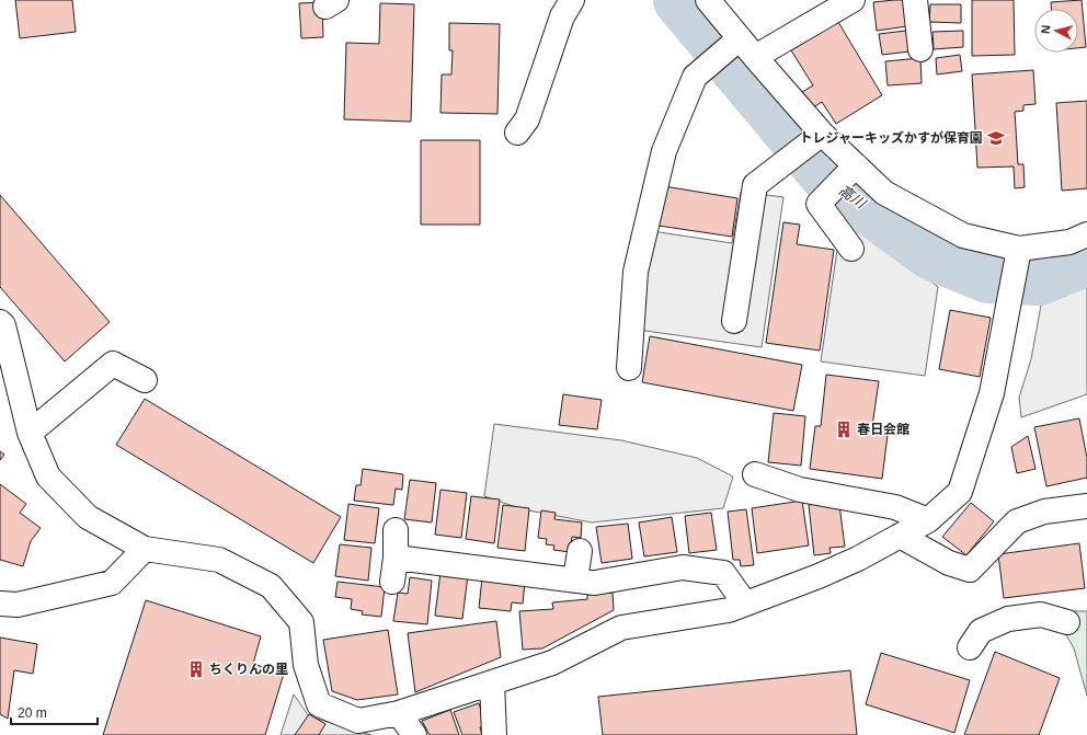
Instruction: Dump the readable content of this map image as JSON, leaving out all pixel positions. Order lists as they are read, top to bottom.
{
  "water": ["高川"],
  "places": {
    "school or university": ["トレジャーキッズかすが保育園"],
    "building": ["春日会館", "ちくりんの里"]
  },
  "scale_bar": "20 m",
  "north": "left"
}
